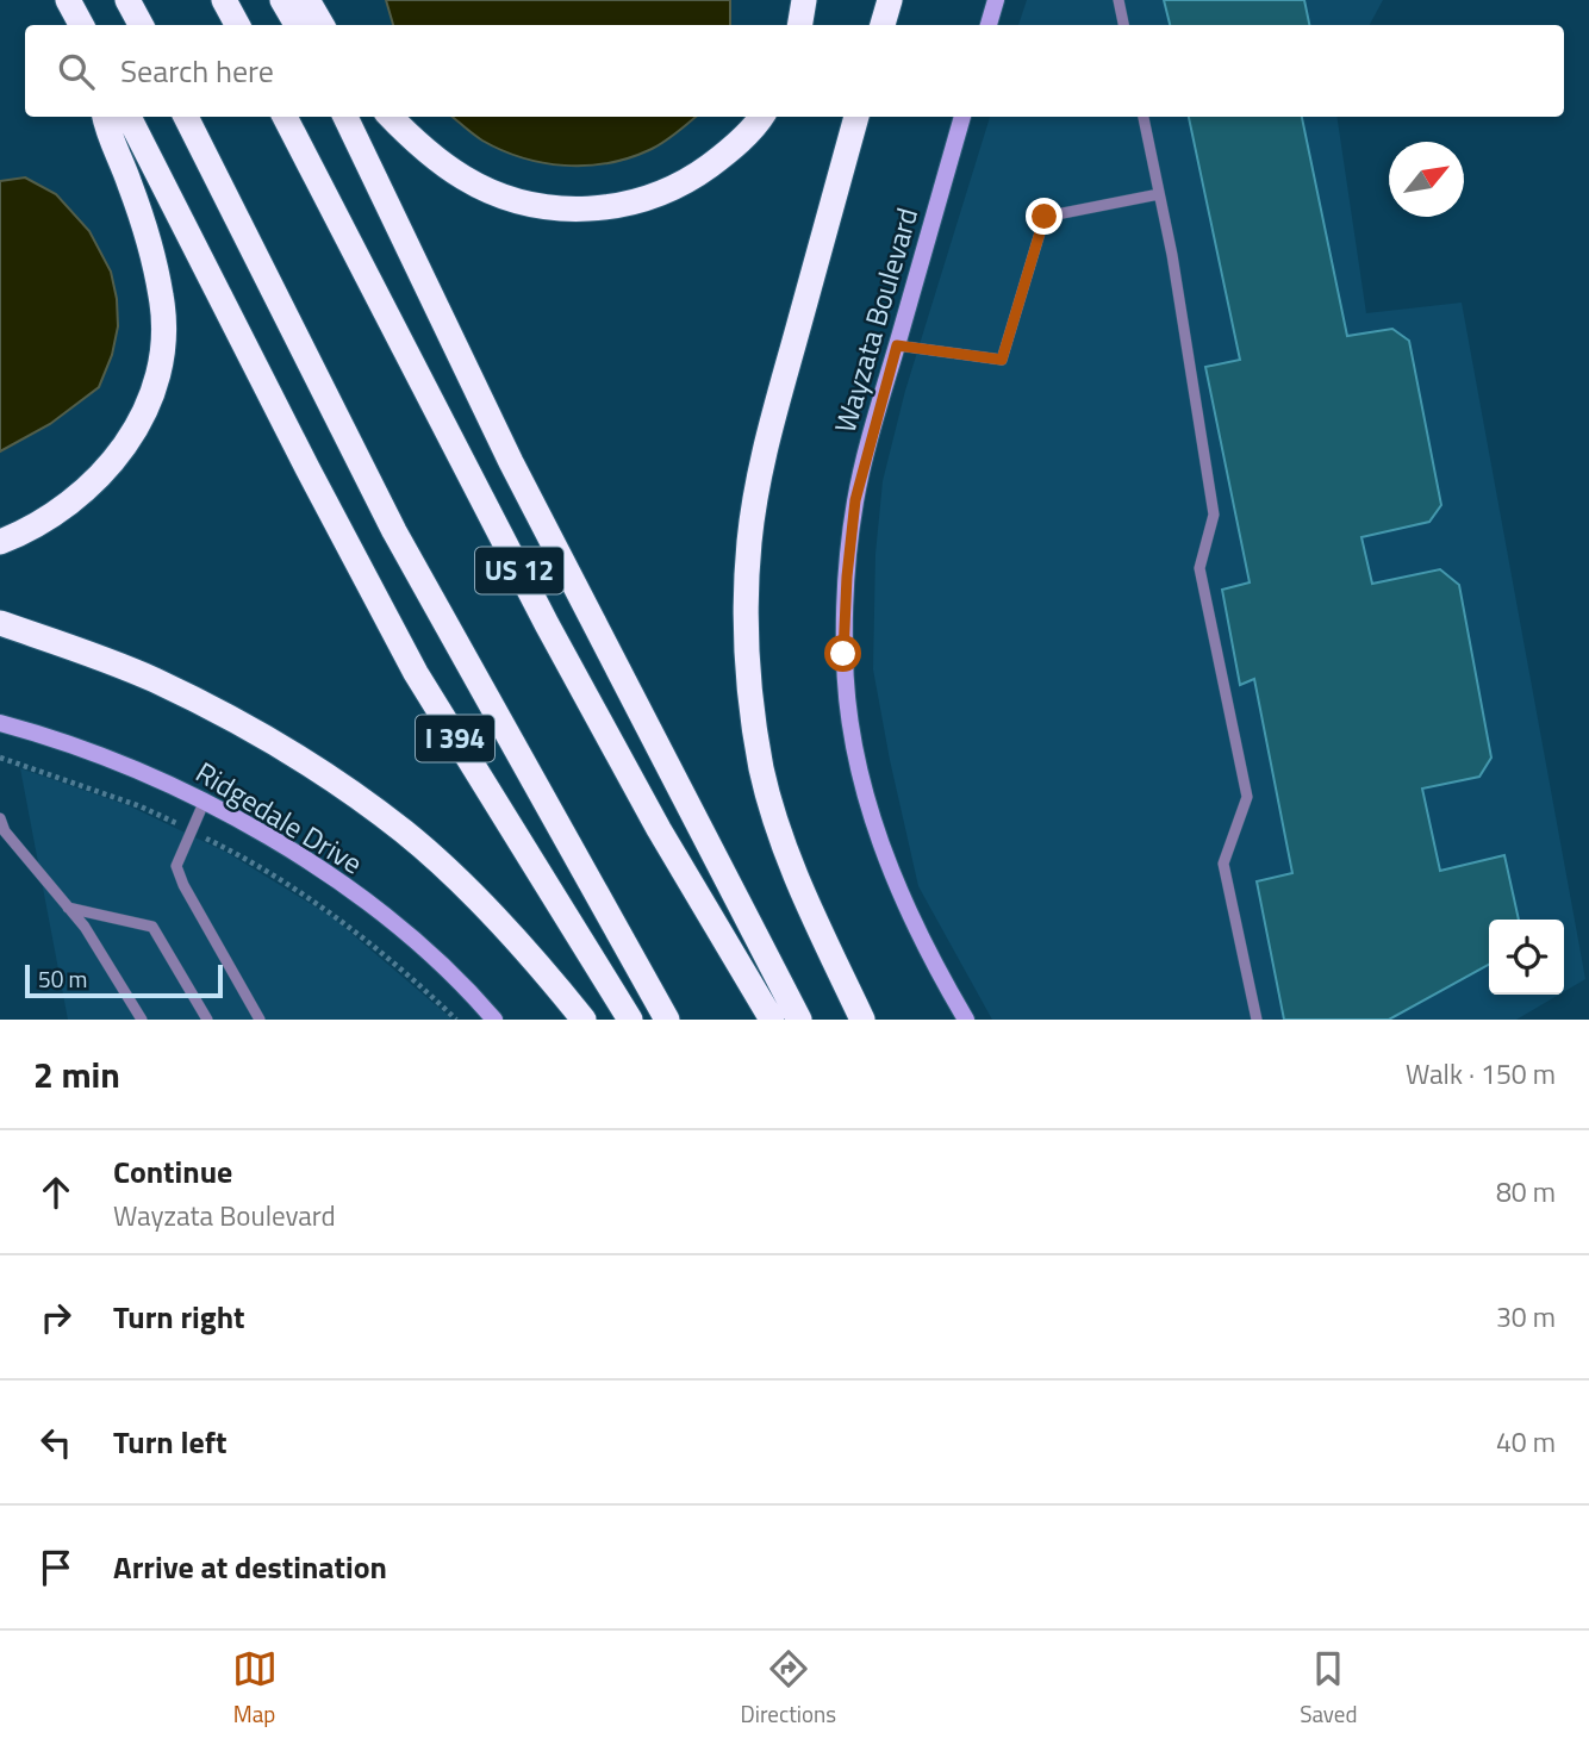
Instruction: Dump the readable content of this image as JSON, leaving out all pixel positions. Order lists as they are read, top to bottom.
{
  "streets": {
    "highway": ["US 12", "I 394"],
    "street": ["Wayzata Boulevard", "Ridgedale Drive"]
  },
  "scale_bar": "50 m",
  "north": "top right",
  "page": {
    "search": "Search here",
    "scale": "50 m",
    "heading": ["2 min", "Walk · 150 m"],
    "list": [
      ["Continue", "Wayzata Boulevard", "80 m"],
      ["Turn right", "30 m"],
      ["Turn left", "40 m"],
      "Arrive at destination"
    ],
    "nav": ["Map", "Directions", "Saved"]
  }
}
